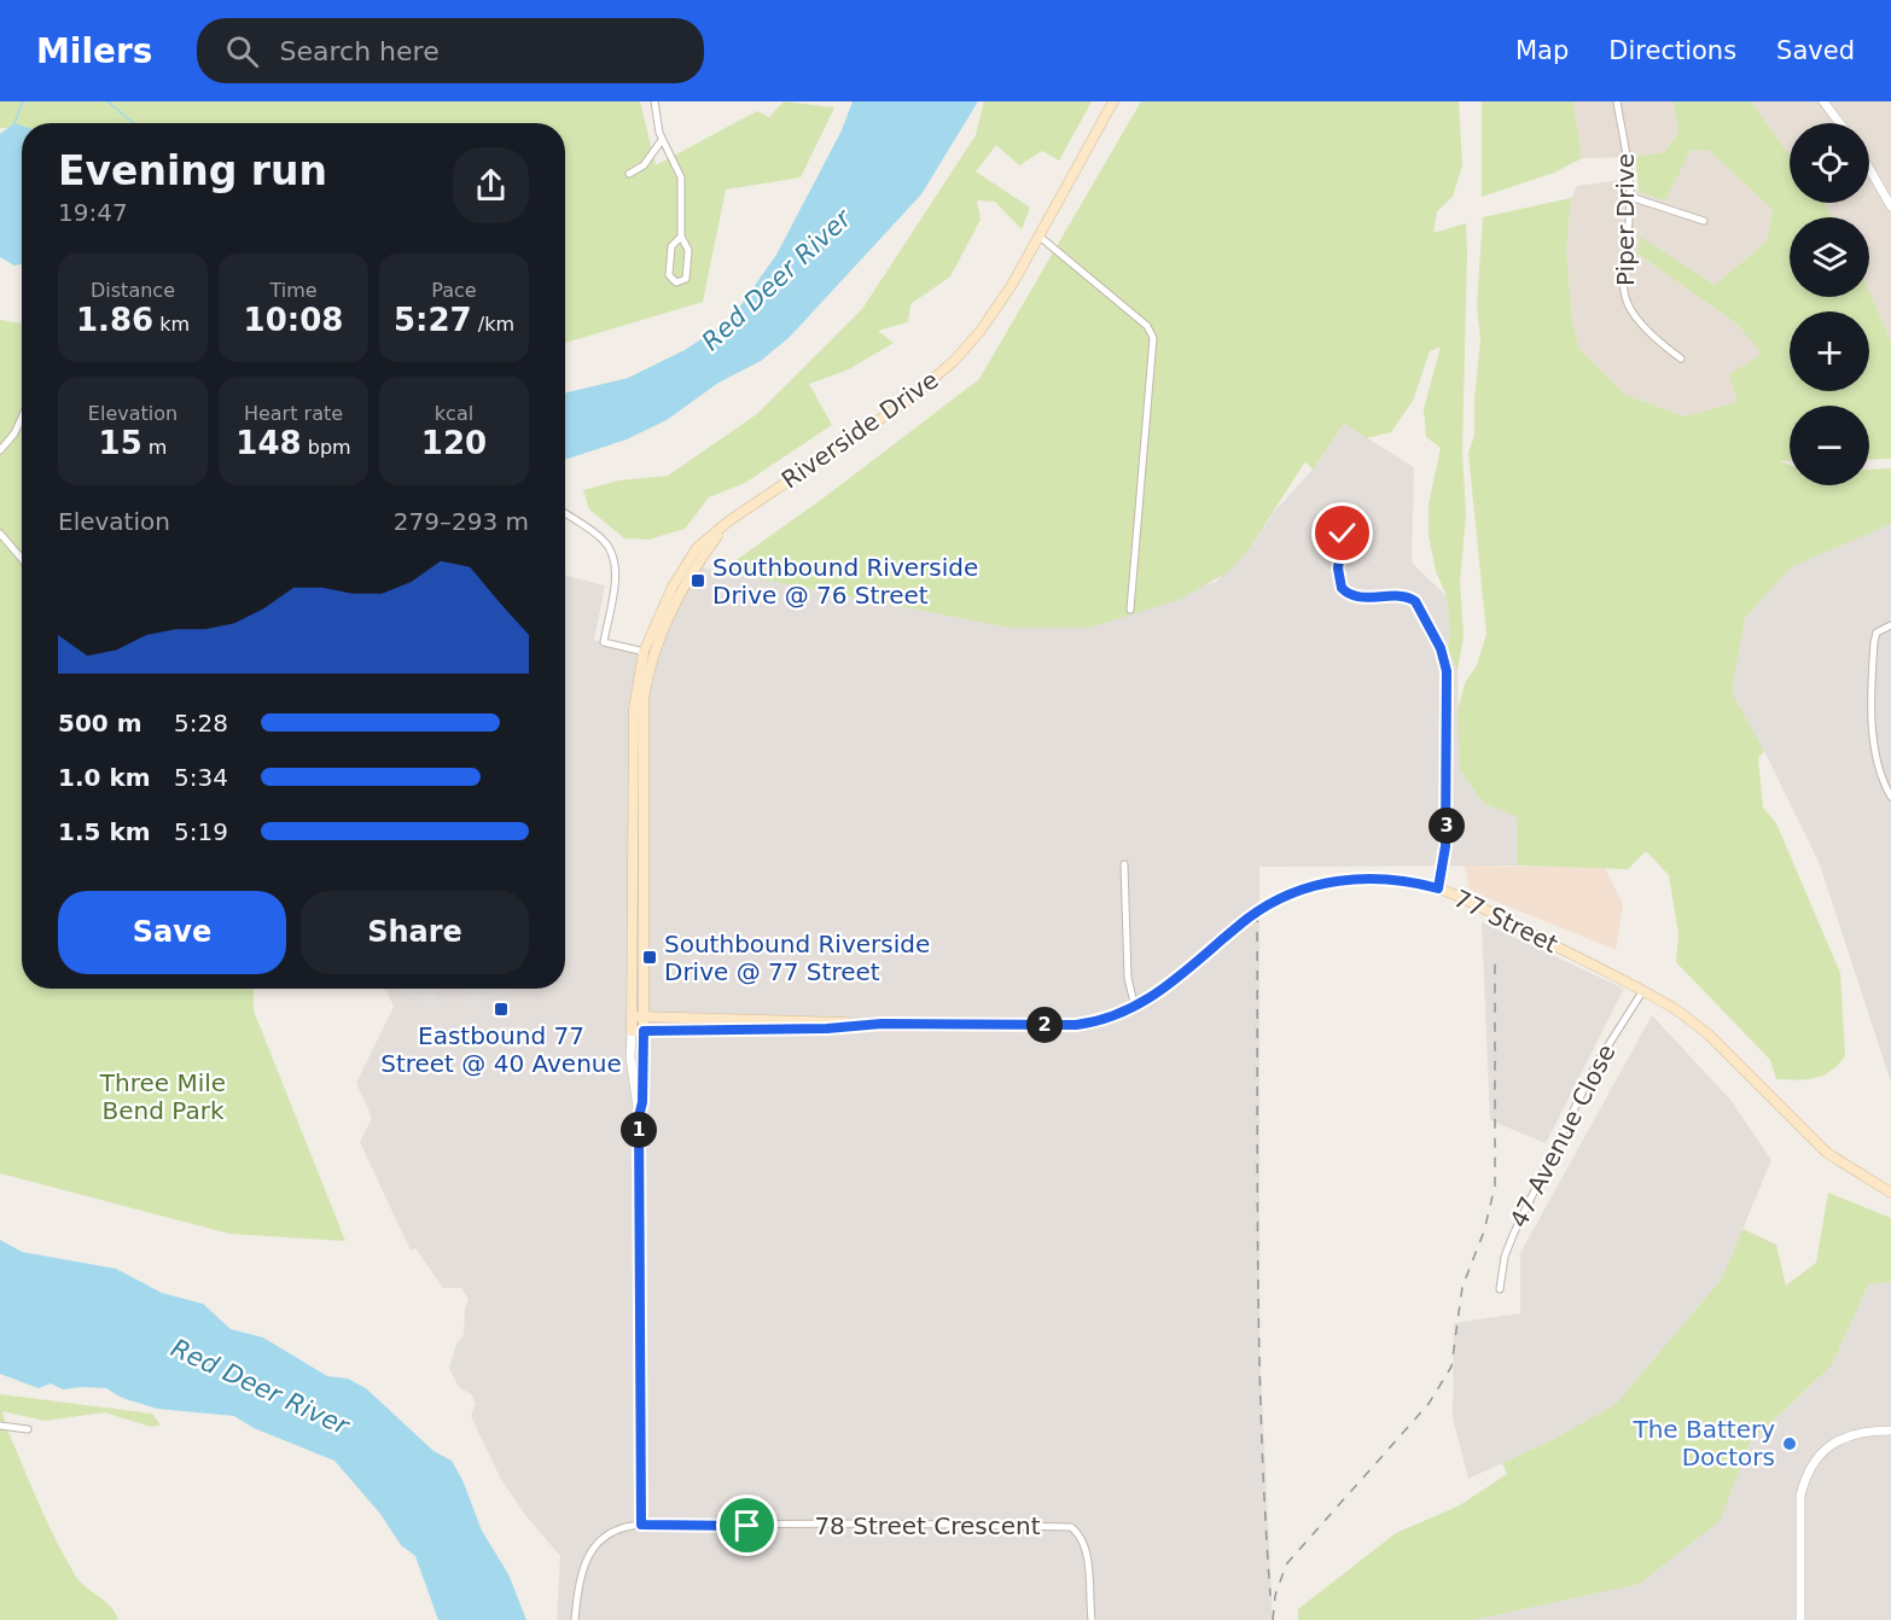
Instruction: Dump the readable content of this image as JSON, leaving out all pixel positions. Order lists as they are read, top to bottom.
{
  "streets": {
    "main road": ["Riverside Drive", "77 Street"],
    "street": ["Piper Drive", "47 Avenue Close", "78 Street Crescent"]
  },
  "crossings": [
    ["Riverside Drive", "77 Street"],
    ["77 Street", "47 Avenue Close"]
  ],
  "water": ["Red Deer River"],
  "parks": ["Three Mile Bend Park"],
  "places": {
    "transit": ["Southbound Riverside Drive @ 76 Street", "Southbound Riverside Drive @ 77 Street", "Eastbound 77 Street @ 40 Avenue"],
    "other": ["The Battery Doctors"]
  },
  "page": {
    "header": "Milers",
    "search": "Search here",
    "nav": ["Map", "Directions", "Saved"],
    "map_buttons": ["+", "−"],
    "heading": ["Evening run", "19:47"],
    "stats": [
      ["Distance", "1.86 km"],
      ["Time", "10:08"],
      ["Pace", "5:27 /km"],
      ["Elevation", "15 m"],
      ["Heart rate", "148 bpm"],
      ["kcal", "120"]
    ],
    "chart": ["Elevation", "279–293 m"],
    "list": [
      {
        "name": "500 m",
        "note": "5:28"
      },
      {
        "name": "1.0 km",
        "note": "5:34"
      },
      {
        "name": "1.5 km",
        "note": "5:19"
      }
    ],
    "pins": ["3", "2", "1"],
    "buttons": ["Save", "Share"]
  }
}
